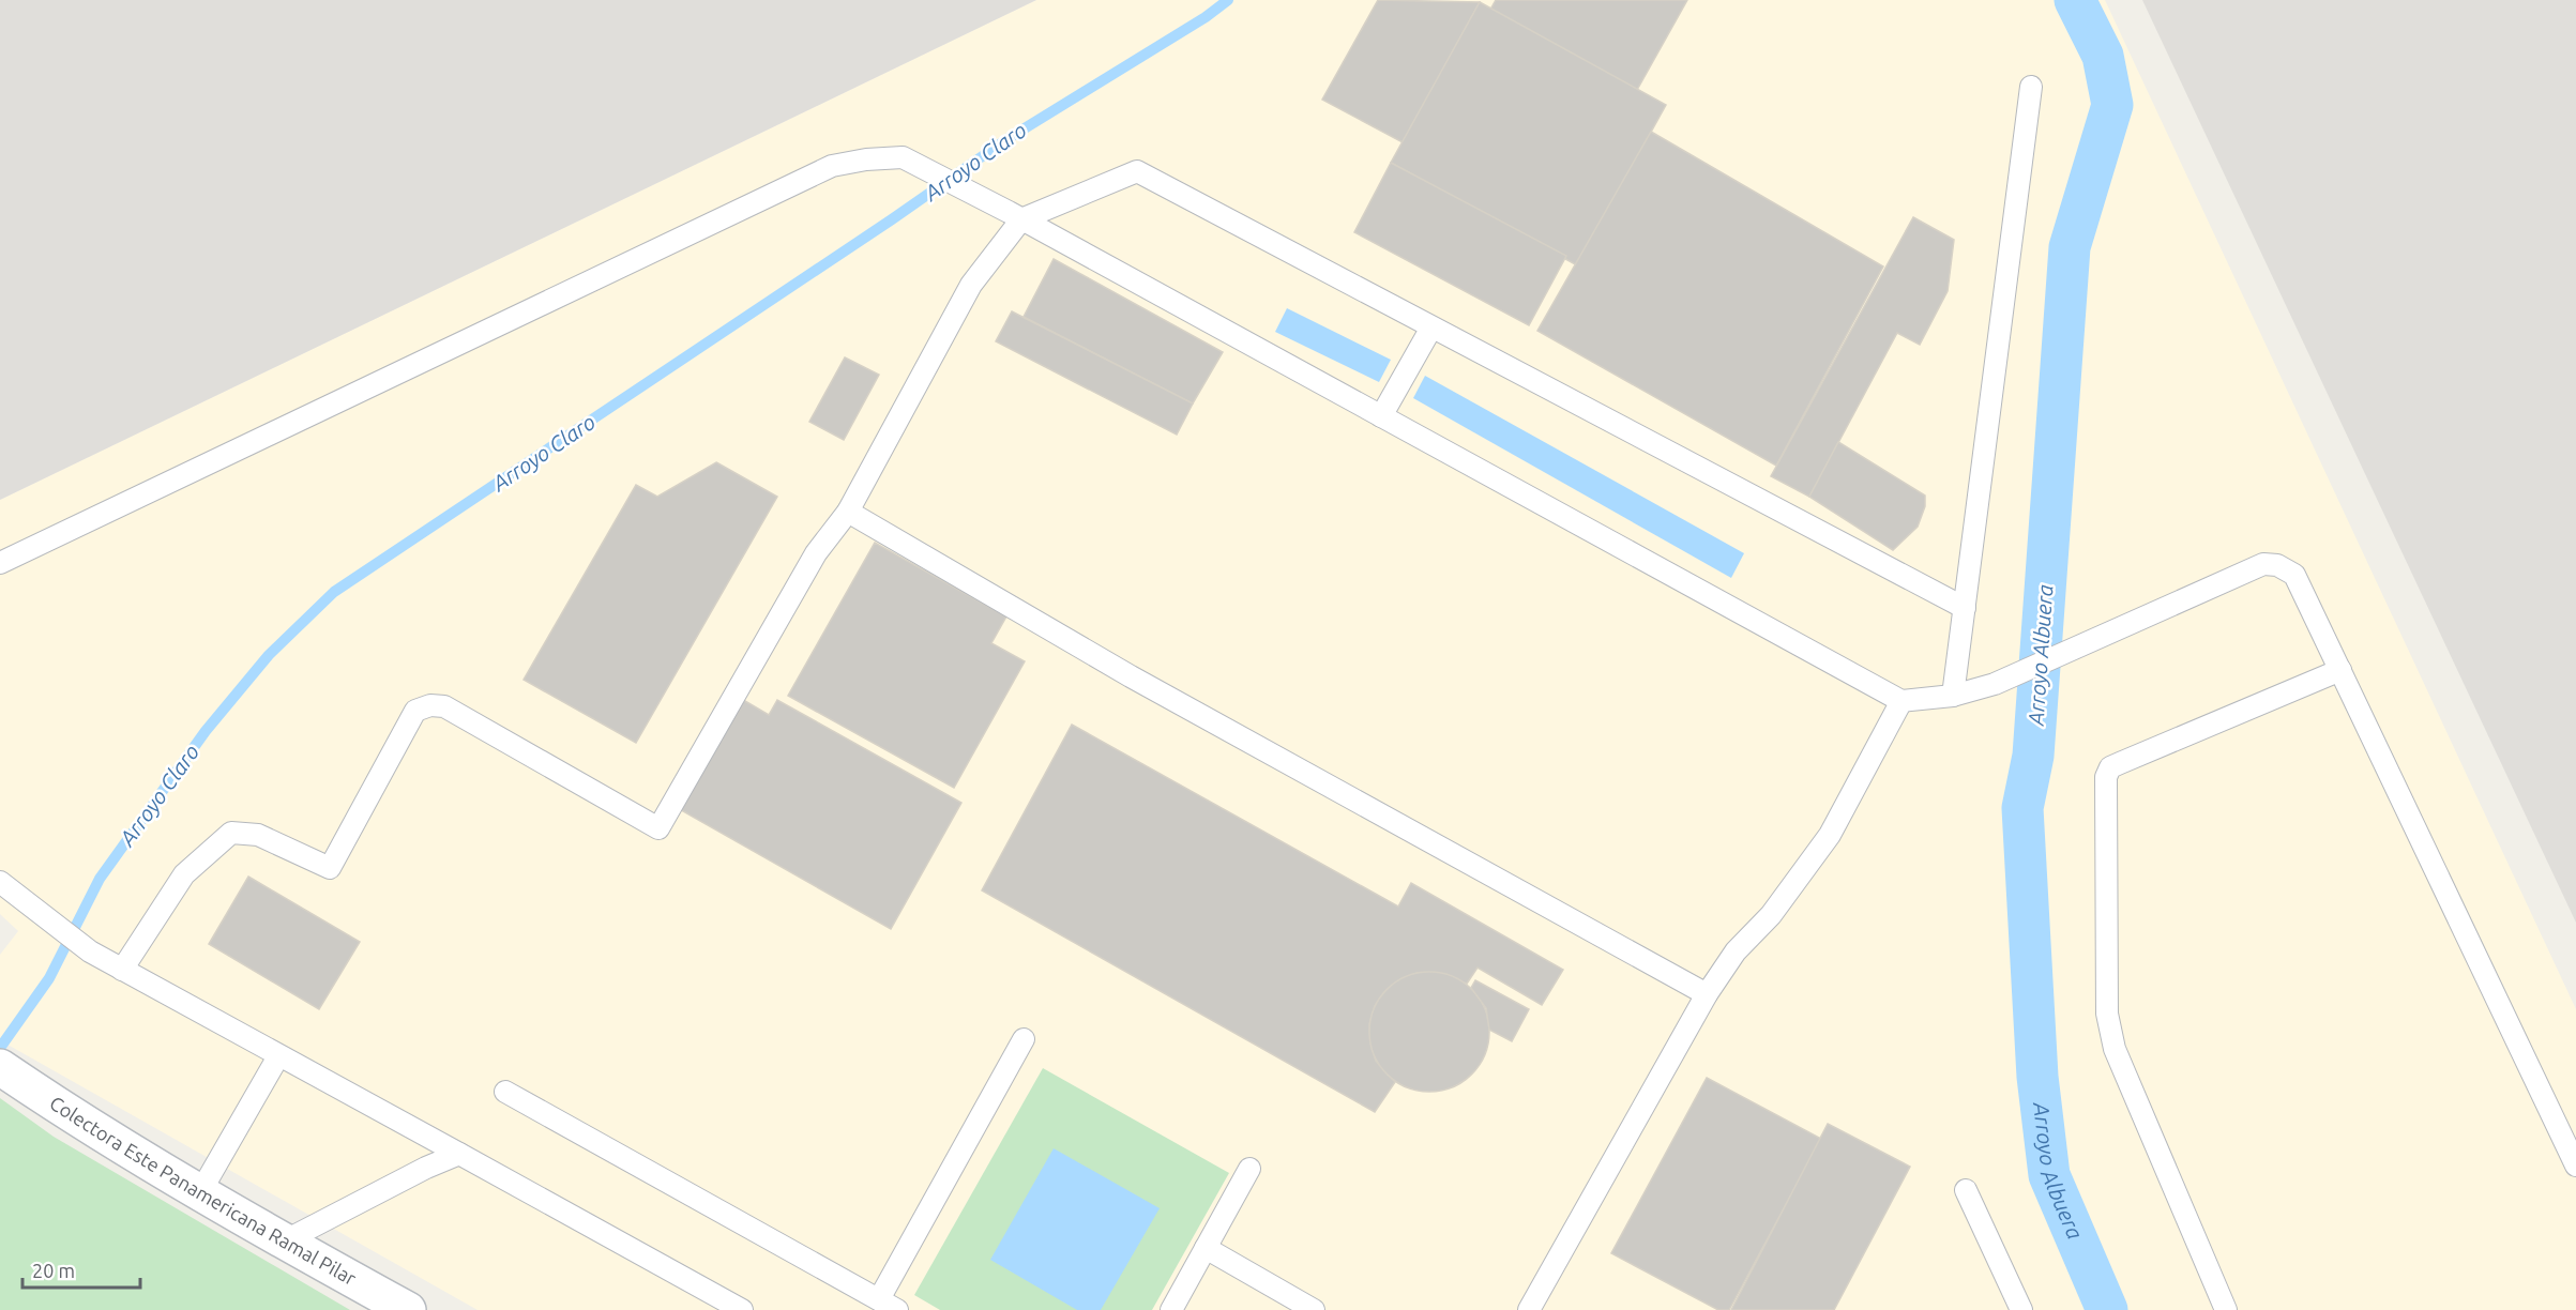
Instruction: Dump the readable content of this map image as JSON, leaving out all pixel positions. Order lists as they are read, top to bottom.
{
  "streets": {
    "street": ["Colectora Este Panamericana Ramal Pilar"]
  },
  "water": ["Arroyo Claro", "Arroyo Albuera"],
  "scale_bar": "20 m"
}
